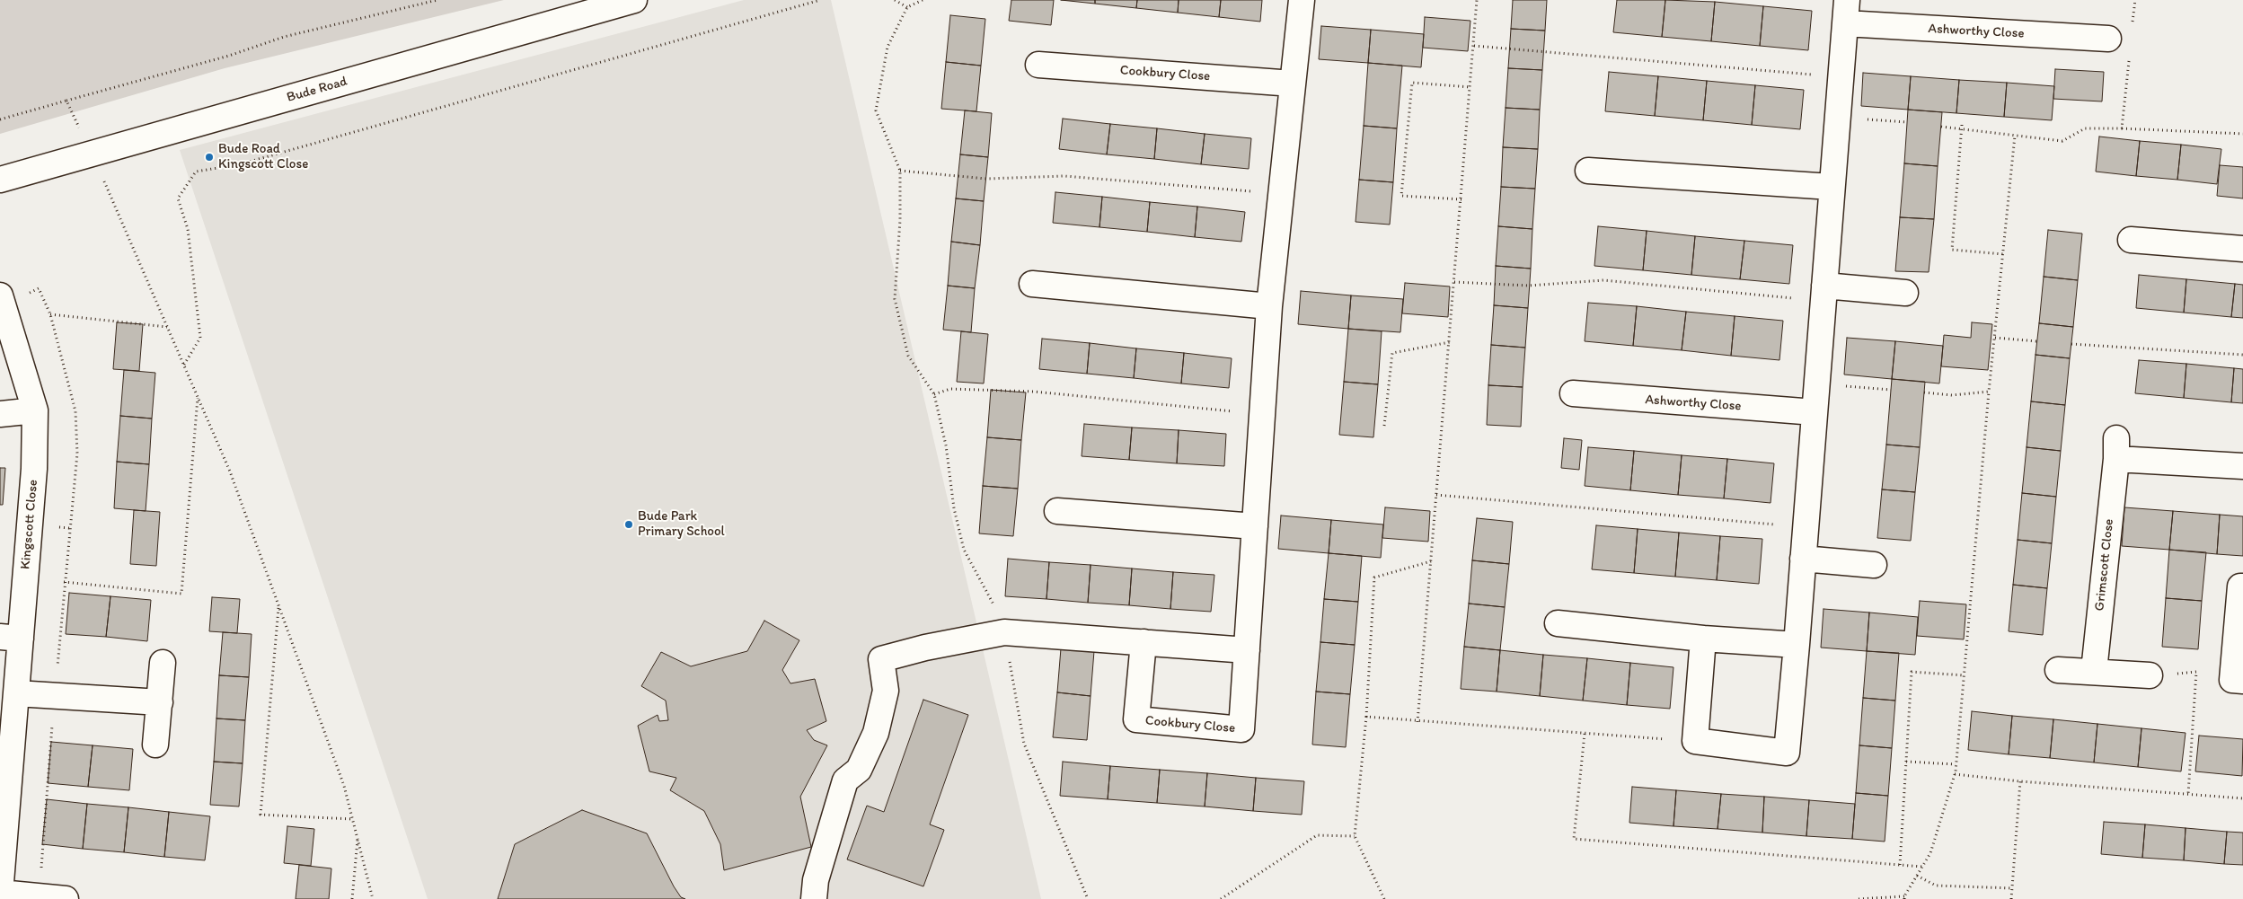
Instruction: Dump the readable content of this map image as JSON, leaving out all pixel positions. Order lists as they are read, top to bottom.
{
  "streets": {
    "street": [
      "Ashworthy Close",
      "Cookbury Close",
      "Bude Road",
      "Kingscott Close",
      "Grimscott Close"
    ]
  },
  "places": ["Bude Road Kingscott Close", "Bude Park Primary School"]
}
